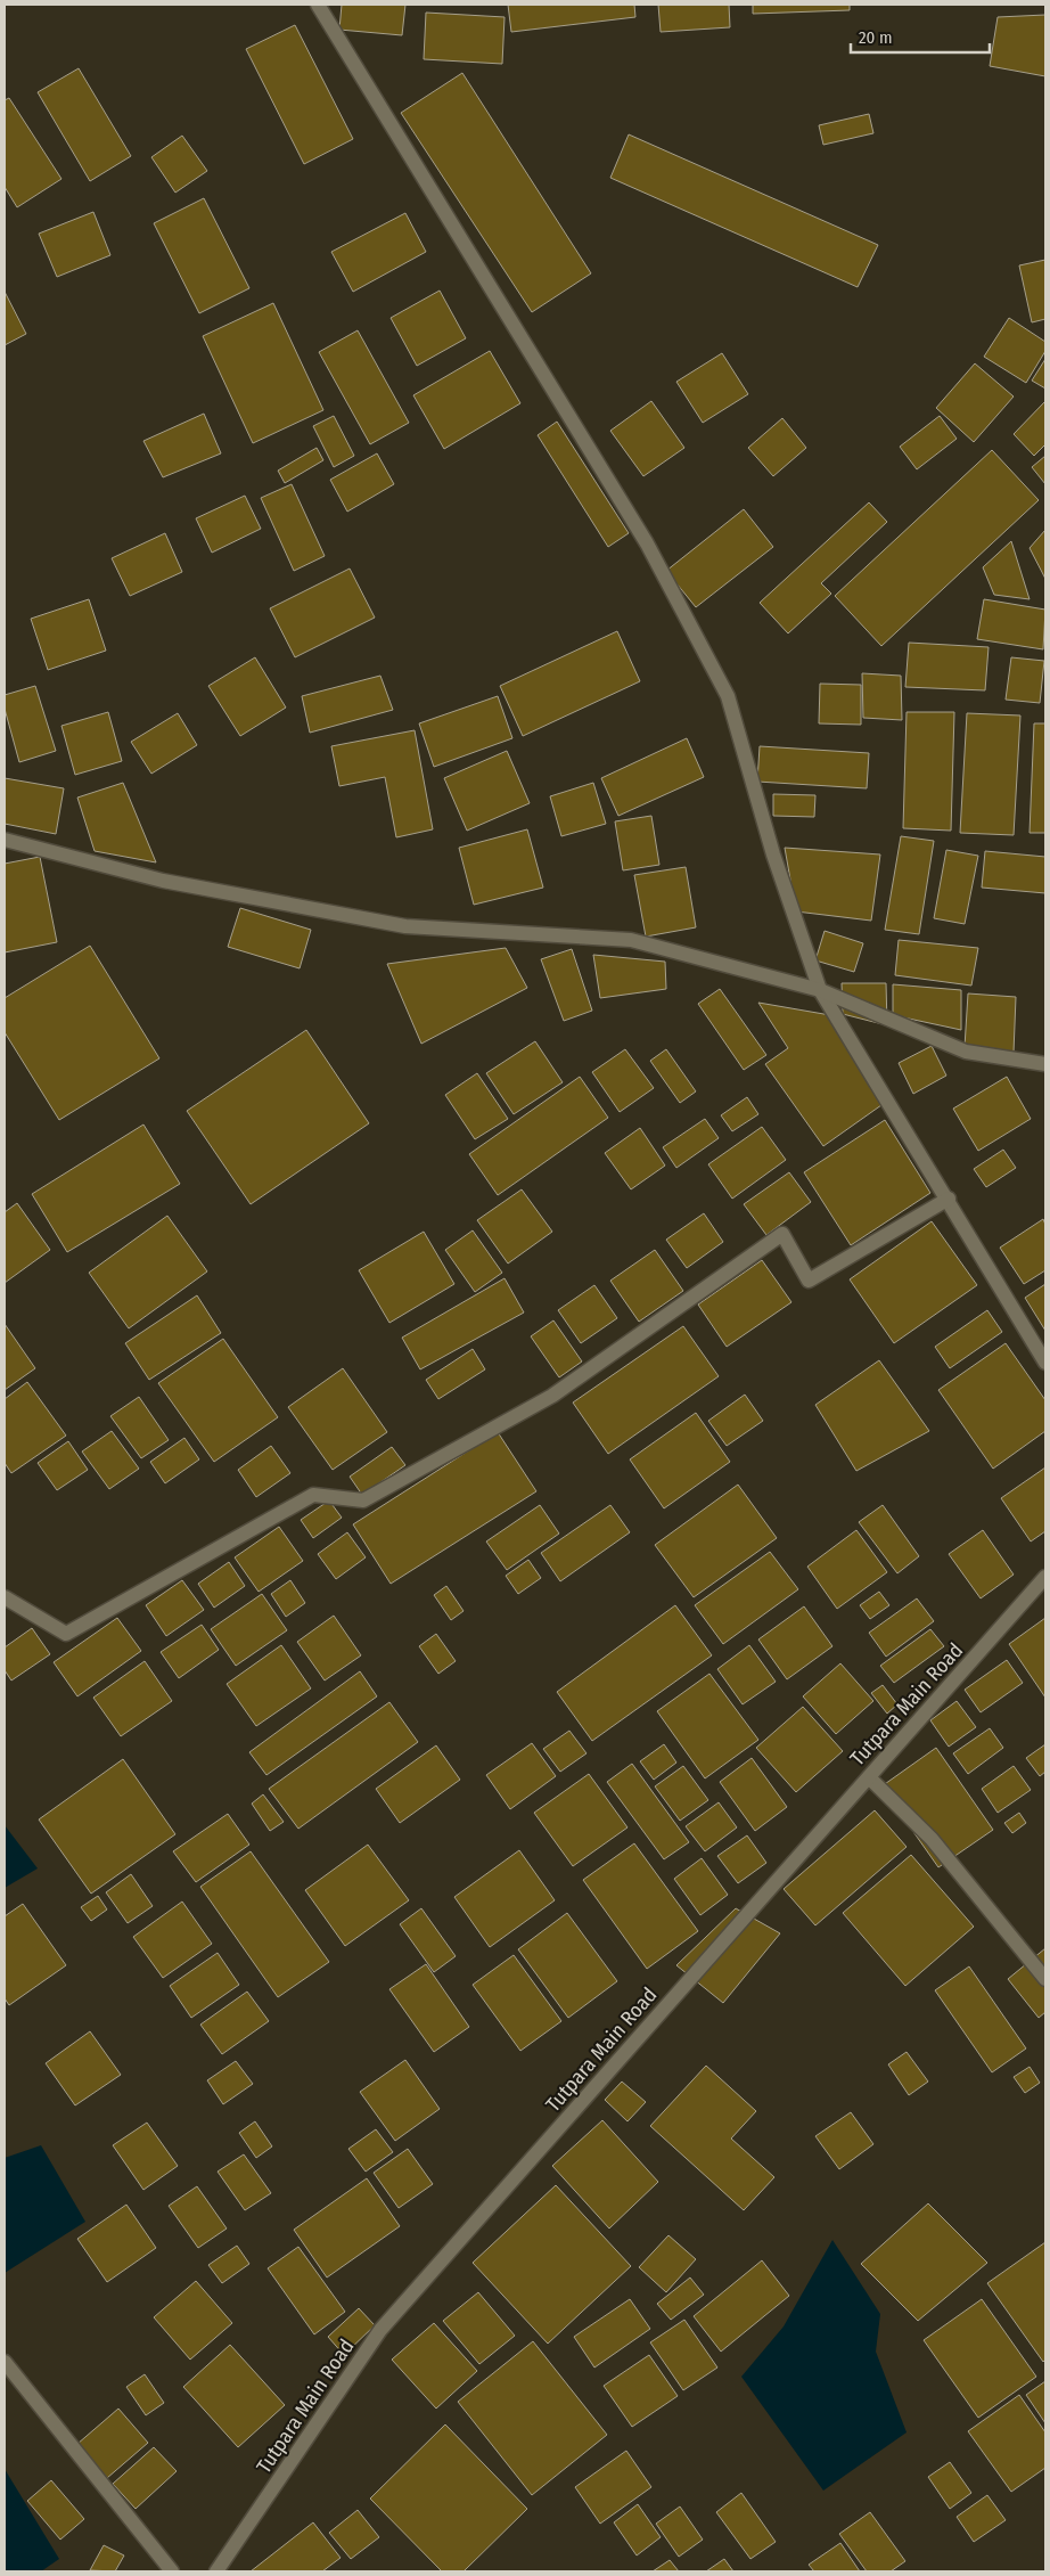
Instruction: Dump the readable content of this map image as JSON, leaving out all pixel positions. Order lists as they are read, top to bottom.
{
  "streets": {
    "street": ["Tutpara Main Road"]
  },
  "scale_bar": "20 m"
}
